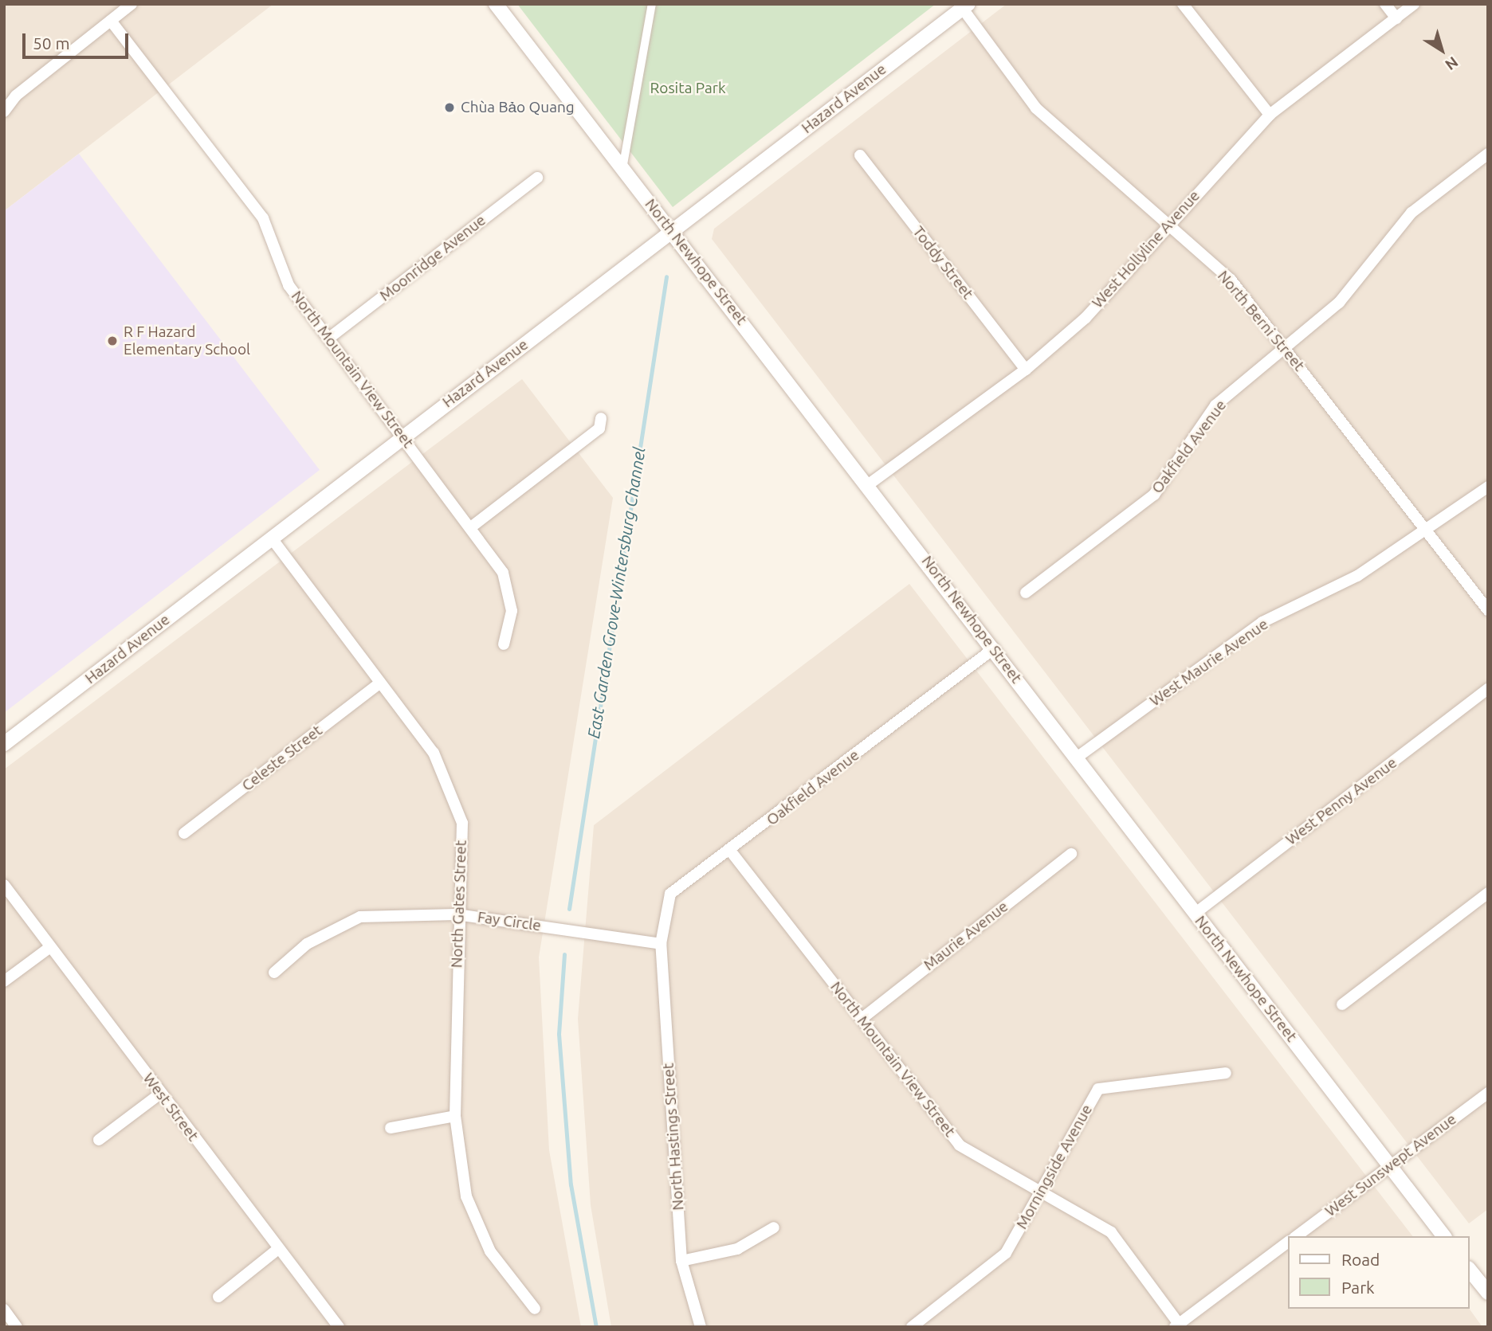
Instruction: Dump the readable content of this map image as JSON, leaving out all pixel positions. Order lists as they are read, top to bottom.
{
  "streets": {
    "street": [
      "Hazard Avenue",
      "West Hollyline Avenue",
      "Moonridge Avenue",
      "North Newhope Street",
      "Toddy Street",
      "North Berni Street",
      "North Mountain View Street",
      "Oakfield Avenue",
      "West Maurie Avenue",
      "Celeste Street",
      "West Penny Avenue",
      "North Gates Street",
      "Fay Circle",
      "Maurie Avenue",
      "West Street",
      "North Hastings Street",
      "West Sunswept Avenue",
      "Morningside Avenue"
    ]
  },
  "crossings": [
    ["Hazard Avenue", "North Newhope Street"],
    ["Hazard Avenue", "North Berni Street"],
    ["Hazard Avenue", "North Mountain View Street"],
    ["Hazard Avenue", "North Gates Street"],
    ["West Hollyline Avenue", "North Newhope Street"],
    ["West Hollyline Avenue", "Toddy Street"],
    ["West Hollyline Avenue", "North Berni Street"],
    ["Moonridge Avenue", "North Mountain View Street"],
    ["North Newhope Street", "Oakfield Avenue"],
    ["North Newhope Street", "West Maurie Avenue"],
    ["North Newhope Street", "West Penny Avenue"],
    ["North Newhope Street", "West Sunswept Avenue"],
    ["North Berni Street", "Oakfield Avenue"],
    ["North Berni Street", "West Maurie Avenue"],
    ["North Mountain View Street", "Oakfield Avenue"],
    ["North Mountain View Street", "Maurie Avenue"],
    ["North Mountain View Street", "Morningside Avenue"],
    ["Oakfield Avenue", "Fay Circle"],
    ["Oakfield Avenue", "North Hastings Street"],
    ["Celeste Street", "North Gates Street"],
    ["North Gates Street", "Fay Circle"],
    ["Fay Circle", "North Hastings Street"]
  ],
  "water": ["East Garden Grove-Wintersburg Channel"],
  "parks": ["Rosita Park"],
  "places": ["Chùa Bảo Quang", "R F Hazard Elementary School"],
  "legend": ["Road", "Park"],
  "scale_bar": "50 m",
  "north": "bottom right"
}
